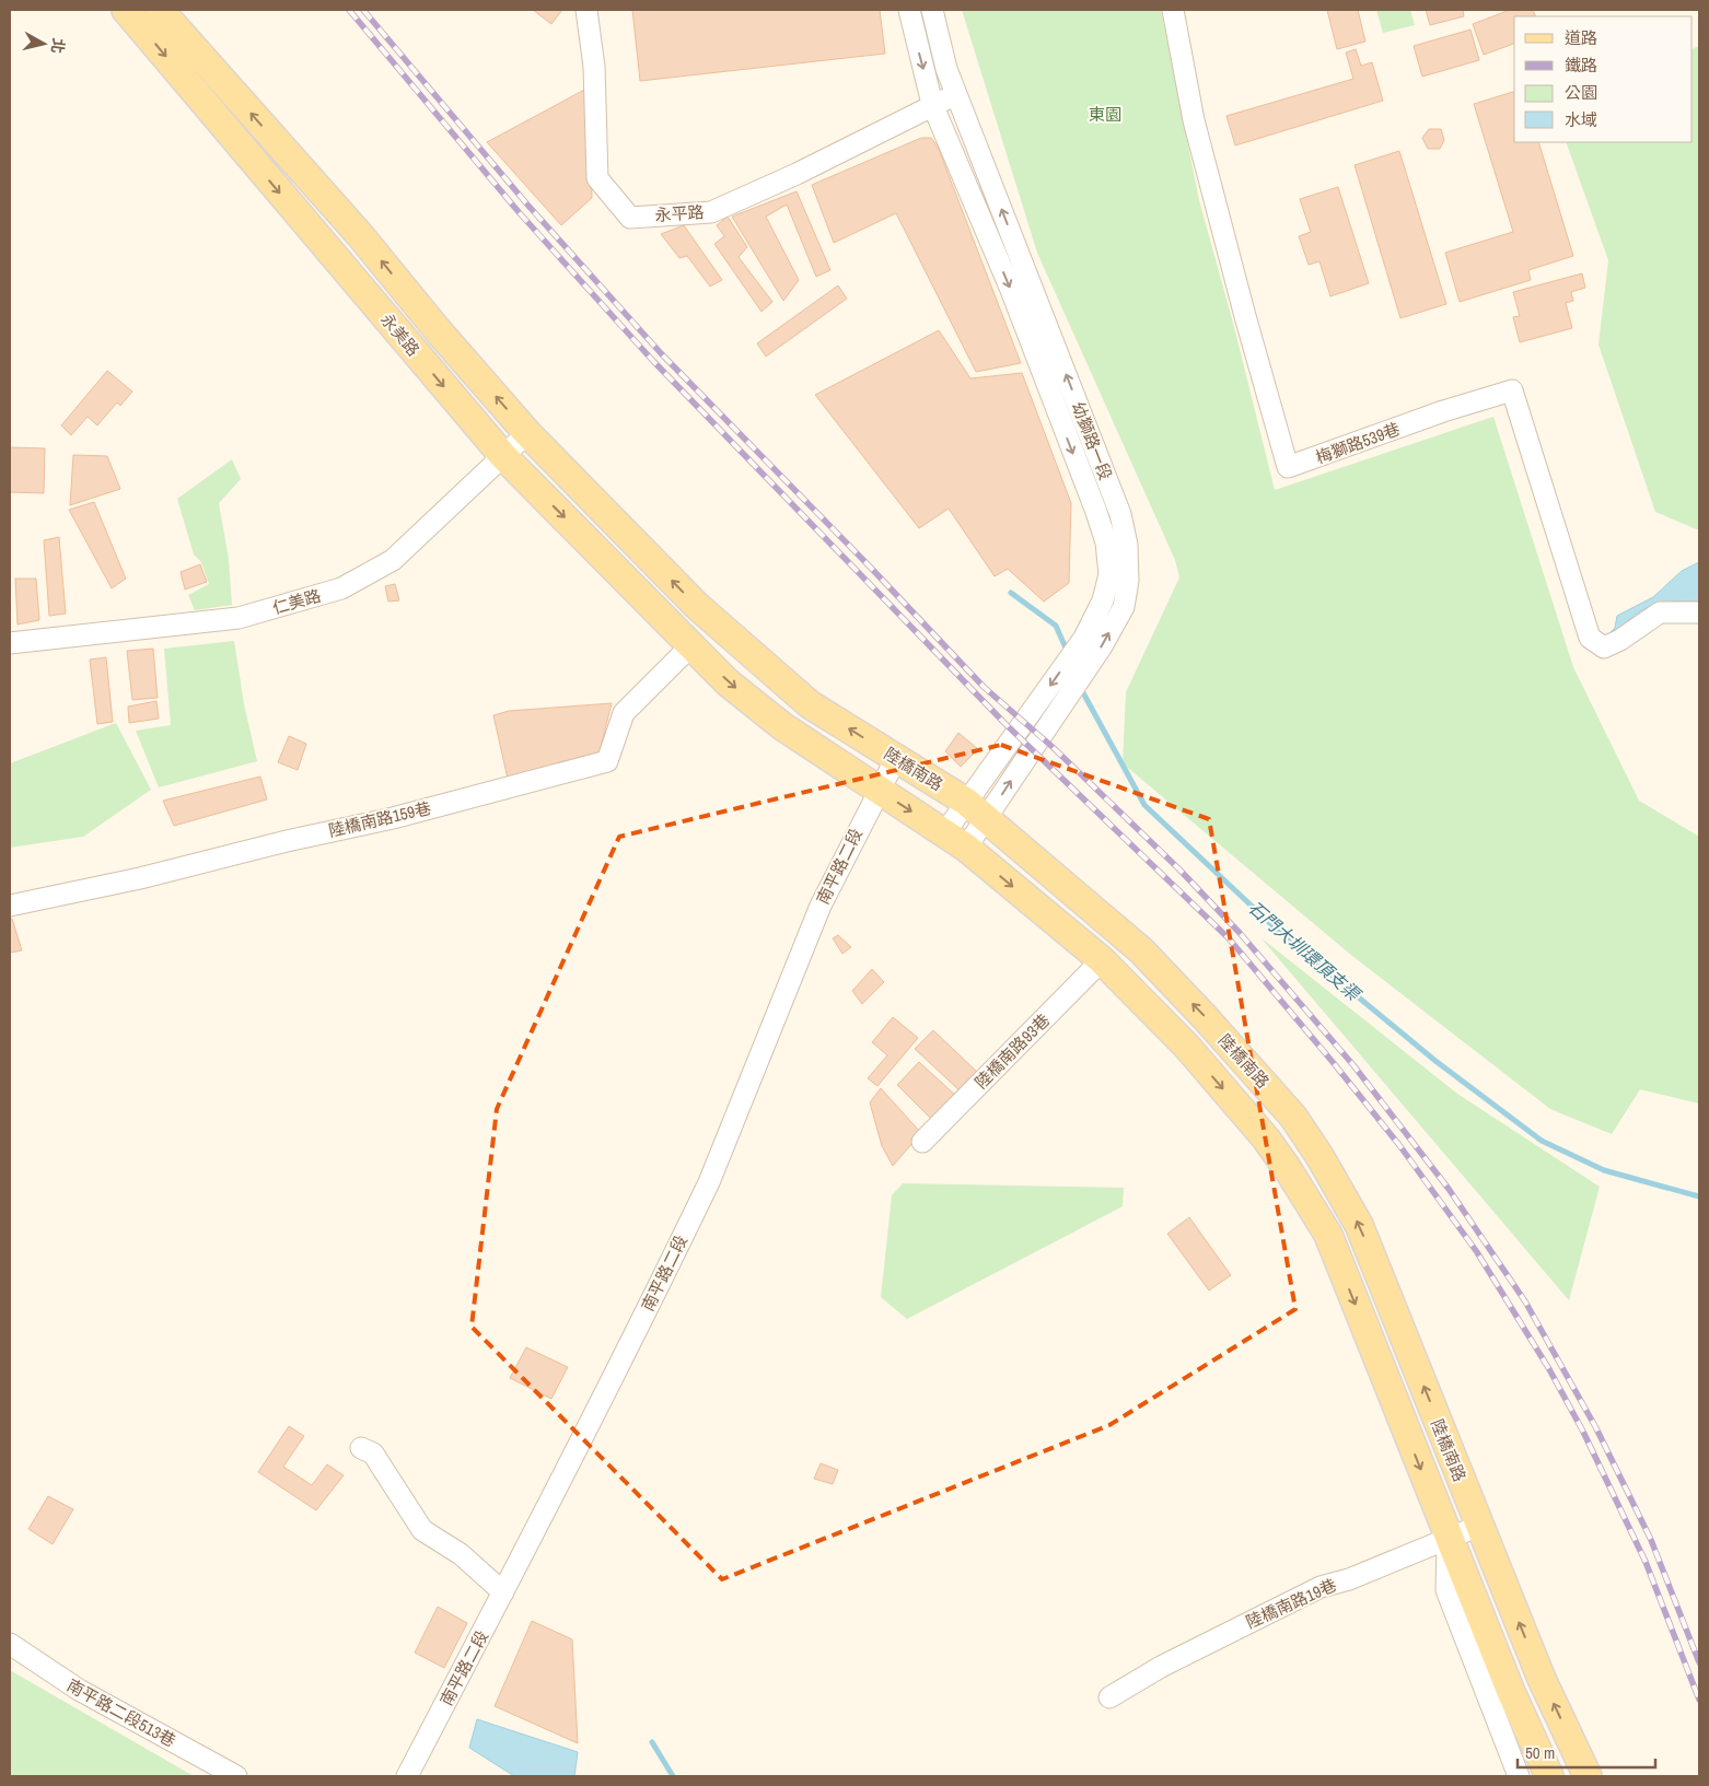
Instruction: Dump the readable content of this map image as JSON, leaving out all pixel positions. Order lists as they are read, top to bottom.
{
  "streets": {
    "main road": ["永美路", "陸橋南路"],
    "street": [
      "永平路",
      "幼獅路一段",
      "梅獅路539巷",
      "仁美路",
      "陸橋南路159巷",
      "南平路二段",
      "陸橋南路93巷",
      "陸橋南路19巷",
      "南平路二段513巷"
    ]
  },
  "crossings": [
    ["永平路", "幼獅路一段"],
    ["永美路", "仁美路"],
    ["永美路", "陸橋南路"],
    ["永美路", "陸橋南路159巷"],
    ["幼獅路一段", "陸橋南路"],
    ["陸橋南路", "陸橋南路159巷"],
    ["陸橋南路", "南平路二段"],
    ["陸橋南路", "陸橋南路93巷"],
    ["陸橋南路", "陸橋南路19巷"]
  ],
  "water": ["石門大圳環頂支渠"],
  "parks": ["東園"],
  "legend": [
    "道路",
    "鐵路",
    "公園",
    "水域"
  ],
  "scale_bar": "50 m",
  "north": "right"
}
